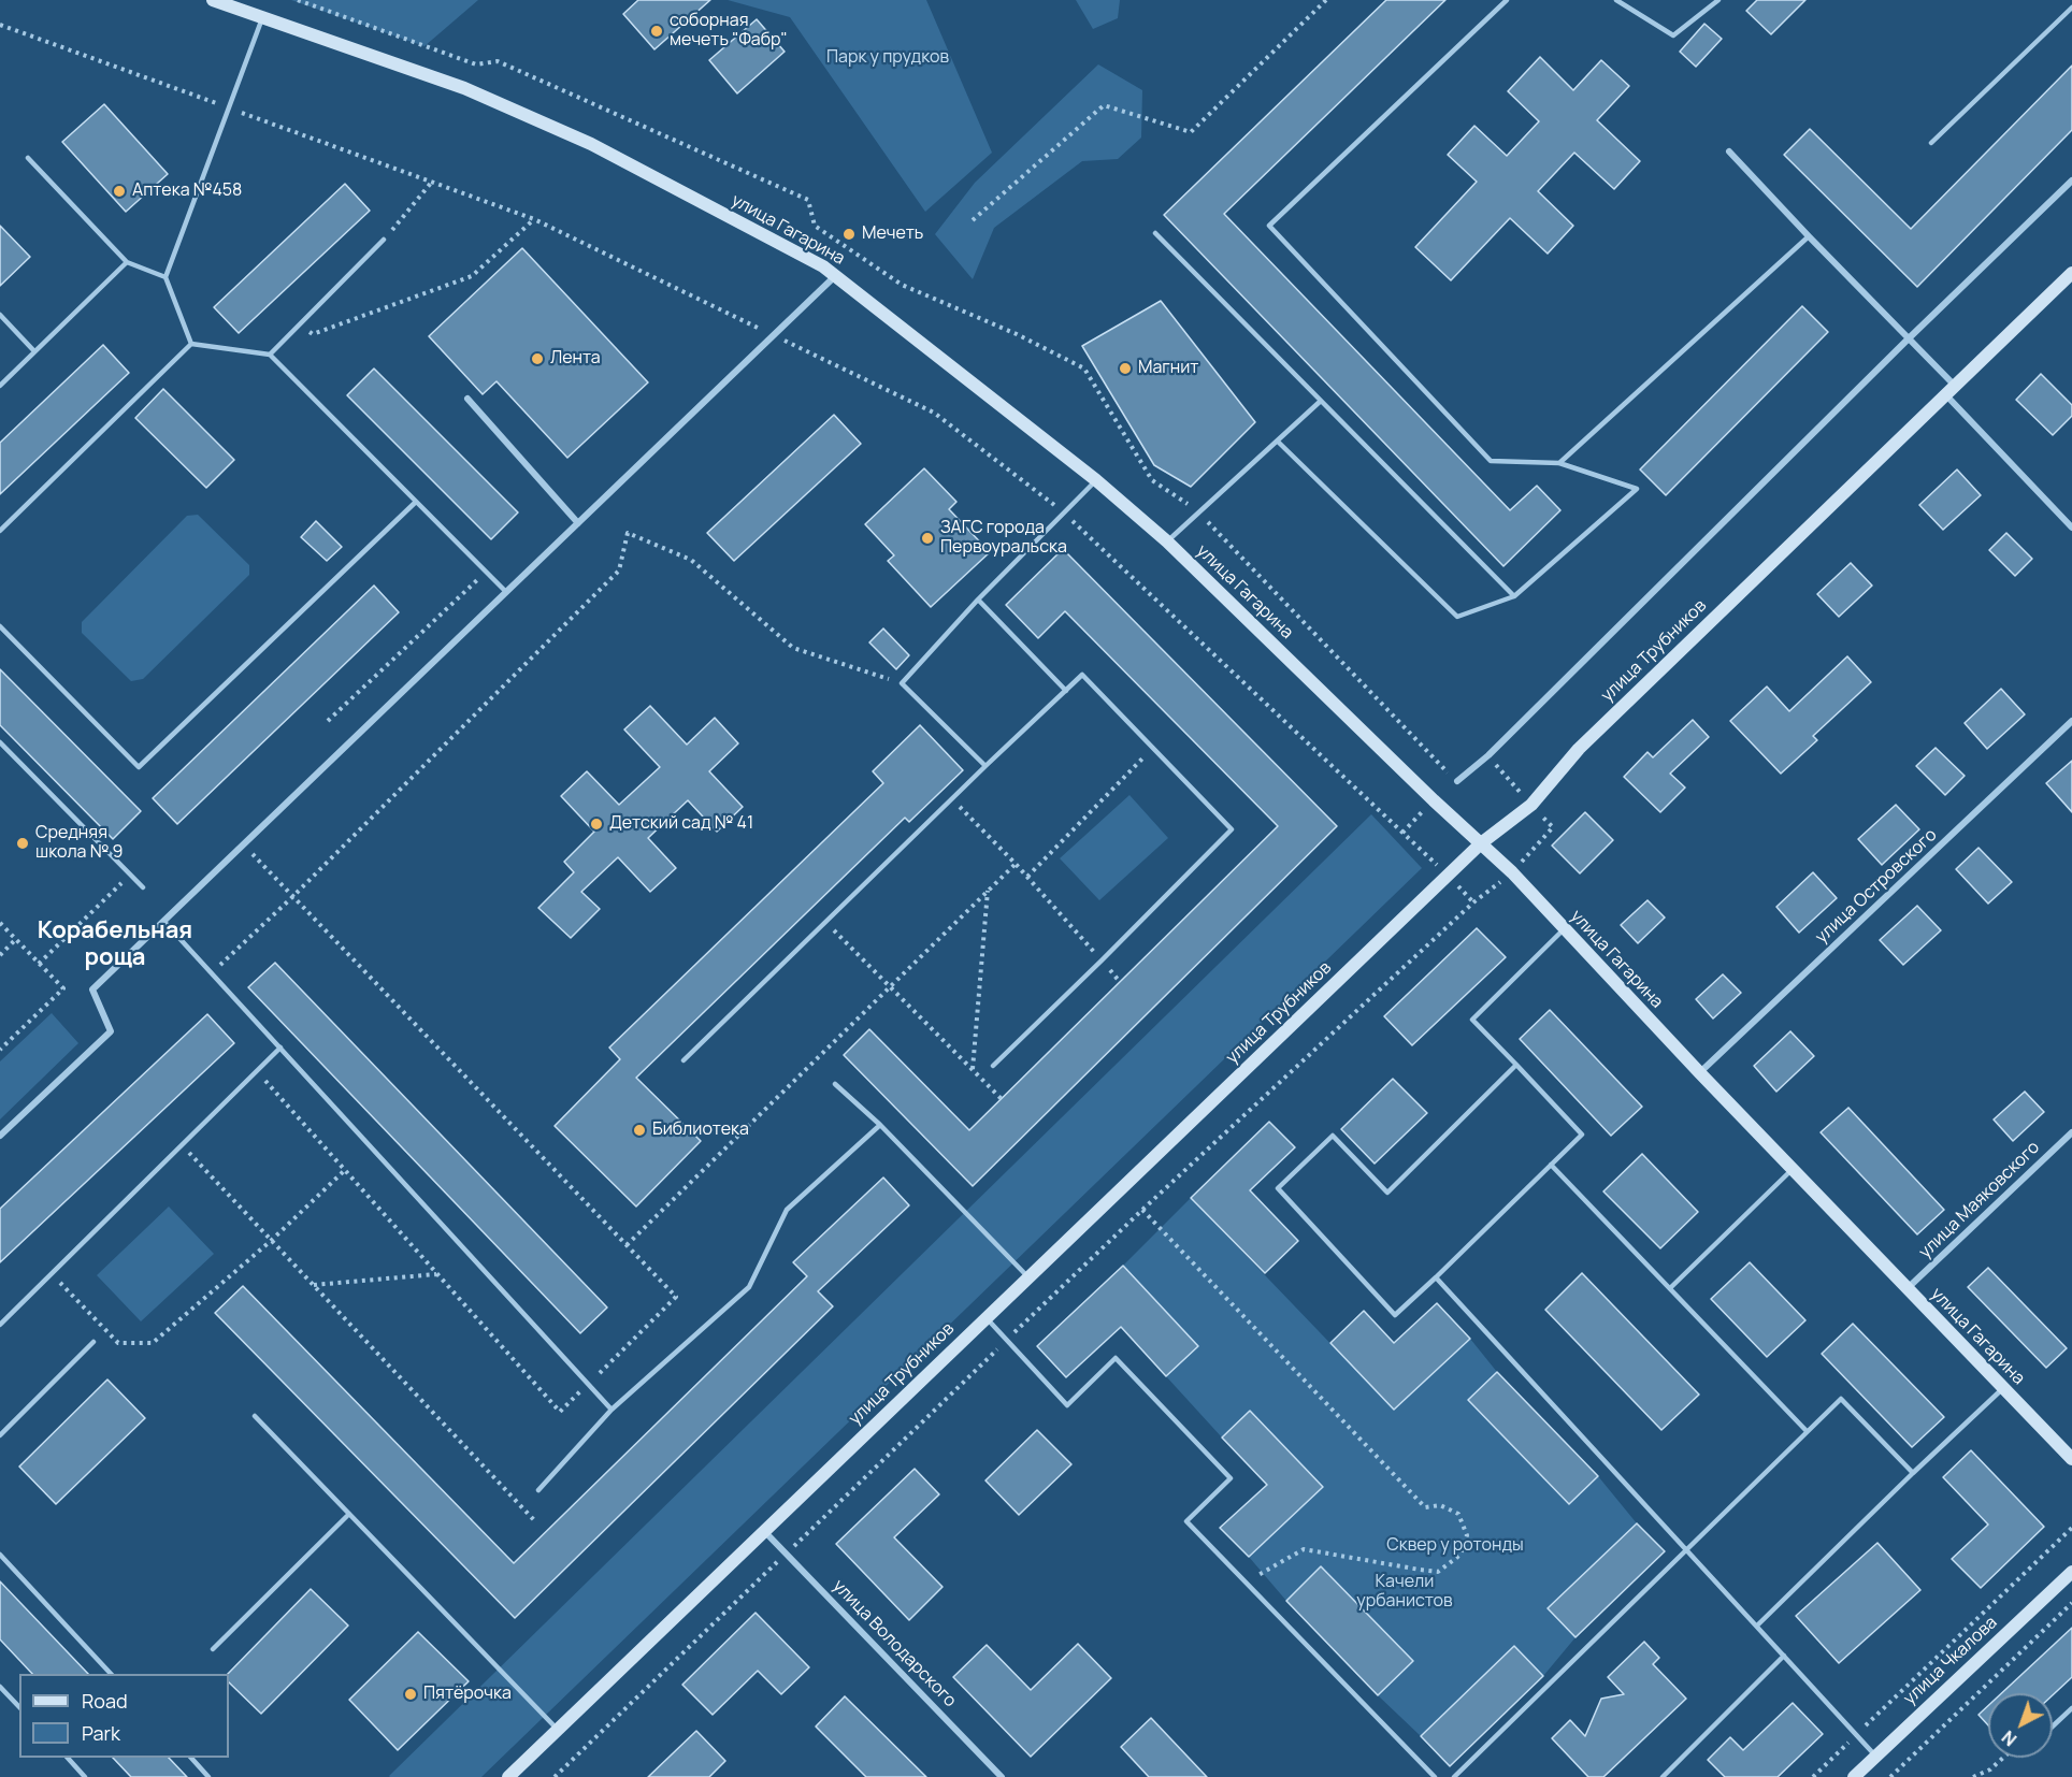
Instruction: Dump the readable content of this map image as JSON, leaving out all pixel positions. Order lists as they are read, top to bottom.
{
  "streets": {
    "street": [
      "улица Гагарина",
      "улица Трубников",
      "улица Островского",
      "улица Маяковского",
      "улица Володарского",
      "улица Чкалова"
    ]
  },
  "crossings": [
    ["улица Гагарина", "улица Трубников"],
    ["улица Гагарина", "улица Островского"],
    ["улица Гагарина", "улица Маяковского"],
    ["улица Трубников", "улица Володарского"]
  ],
  "districts": ["Корабельная роща"],
  "parks": ["Парк у прудков", "Сквер у ротонды", "Качели урбанистов"],
  "places": [
    "соборная мечеть \"Фабр\"",
    "Аптека №458",
    "Мечеть",
    "Лента",
    "Магнит",
    "ЗАГС города Первоуральска",
    "Детский сад № 41",
    "Средняя школа № 9",
    "Библиотека",
    "Пятёрочка"
  ],
  "legend": ["Road", "Park"],
  "north": "bottom left"
}
